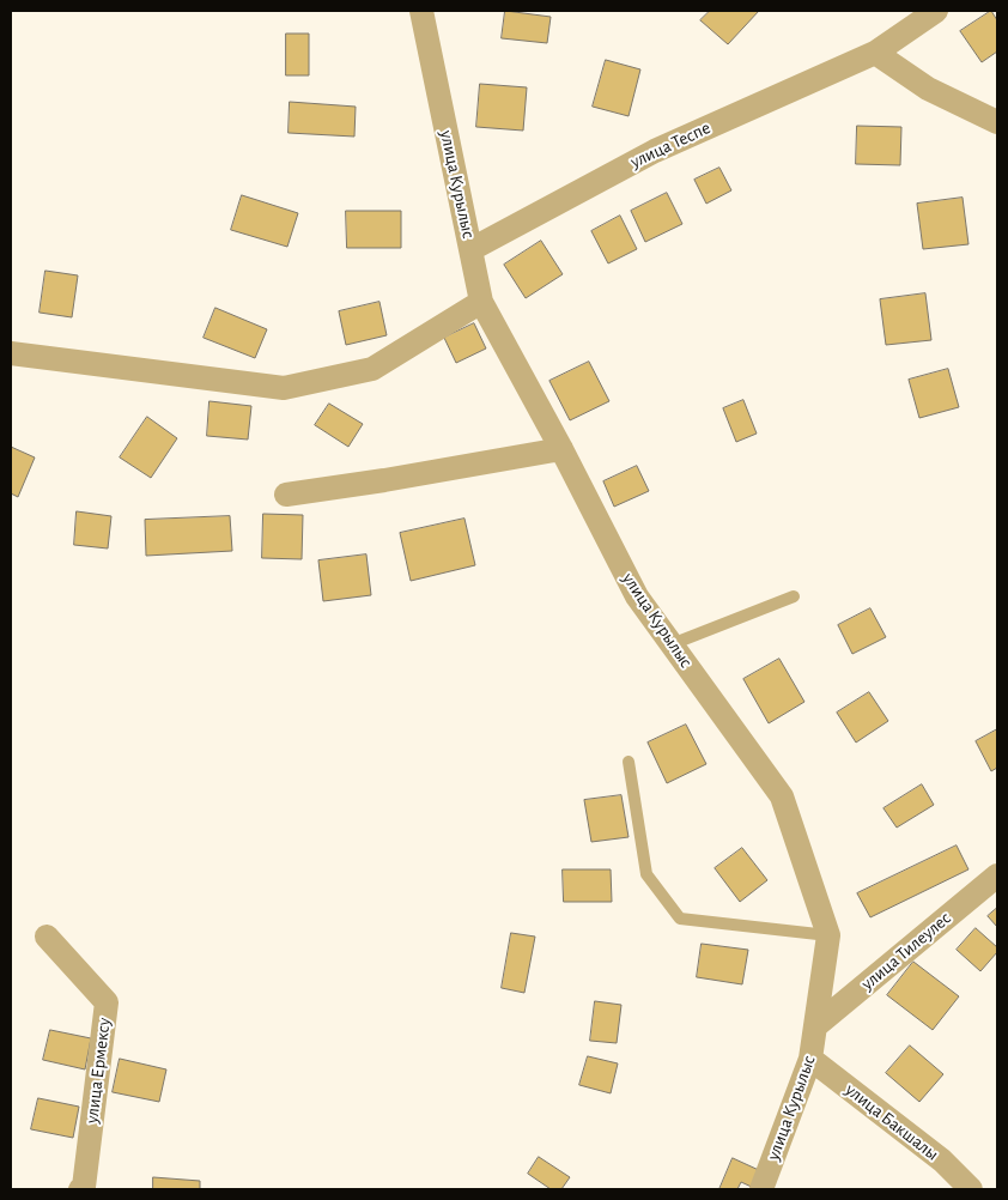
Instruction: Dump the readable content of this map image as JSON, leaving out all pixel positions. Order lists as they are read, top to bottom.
{
  "streets": {
    "street": [
      "улица Теспе",
      "улица Курылыс",
      "улица Тилеулес",
      "улица Ермексу",
      "улица Бакшалы"
    ]
  },
  "crossings": [
    ["улица Теспе", "улица Курылыс"],
    ["улица Курылыс", "улица Тилеулес"],
    ["улица Курылыс", "улица Бакшалы"]
  ]
}
